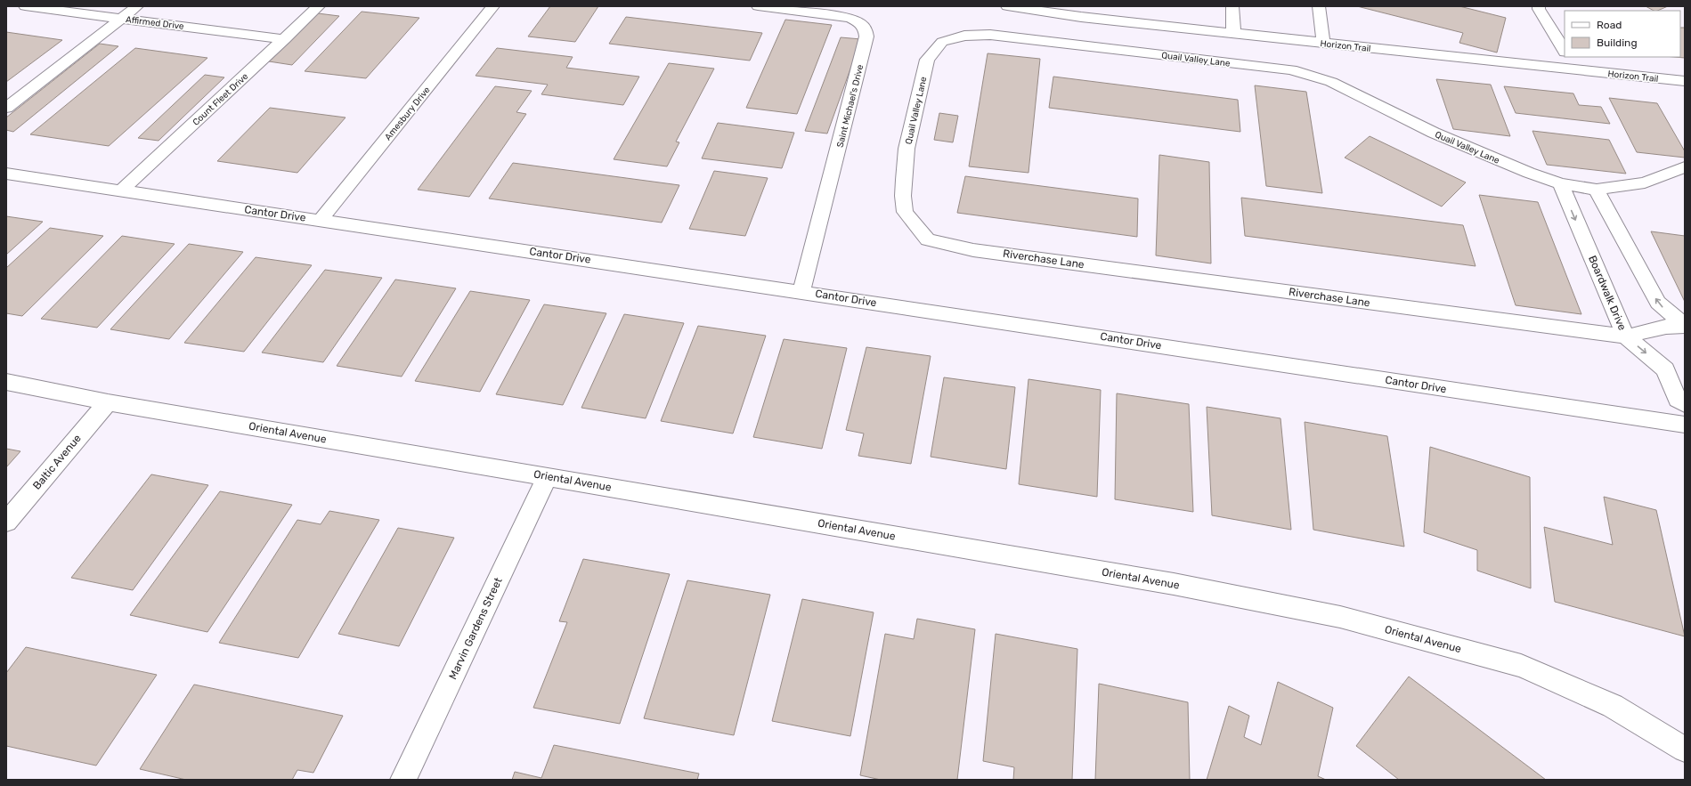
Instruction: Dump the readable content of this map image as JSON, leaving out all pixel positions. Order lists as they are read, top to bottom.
{
  "streets": {
    "street": [
      "Affirmed Drive",
      "Horizon Trail",
      "Quail Valley Lane",
      "Count Fleet Drive",
      "Saint Michael's Drive",
      "Amesbury Drive",
      "Cantor Drive",
      "Riverchase Lane",
      "Boardwalk Drive",
      "Oriental Avenue",
      "Baltic Avenue",
      "Marvin Gardens Street"
    ]
  },
  "crossings": [
    ["Affirmed Drive", "Count Fleet Drive"],
    ["Quail Valley Lane", "Riverchase Lane"],
    ["Quail Valley Lane", "Boardwalk Drive"],
    ["Count Fleet Drive", "Cantor Drive"],
    ["Saint Michael's Drive", "Cantor Drive"],
    ["Amesbury Drive", "Cantor Drive"],
    ["Riverchase Lane", "Boardwalk Drive"],
    ["Oriental Avenue", "Baltic Avenue"],
    ["Oriental Avenue", "Marvin Gardens Street"]
  ],
  "legend": ["Road", "Building"]
}
